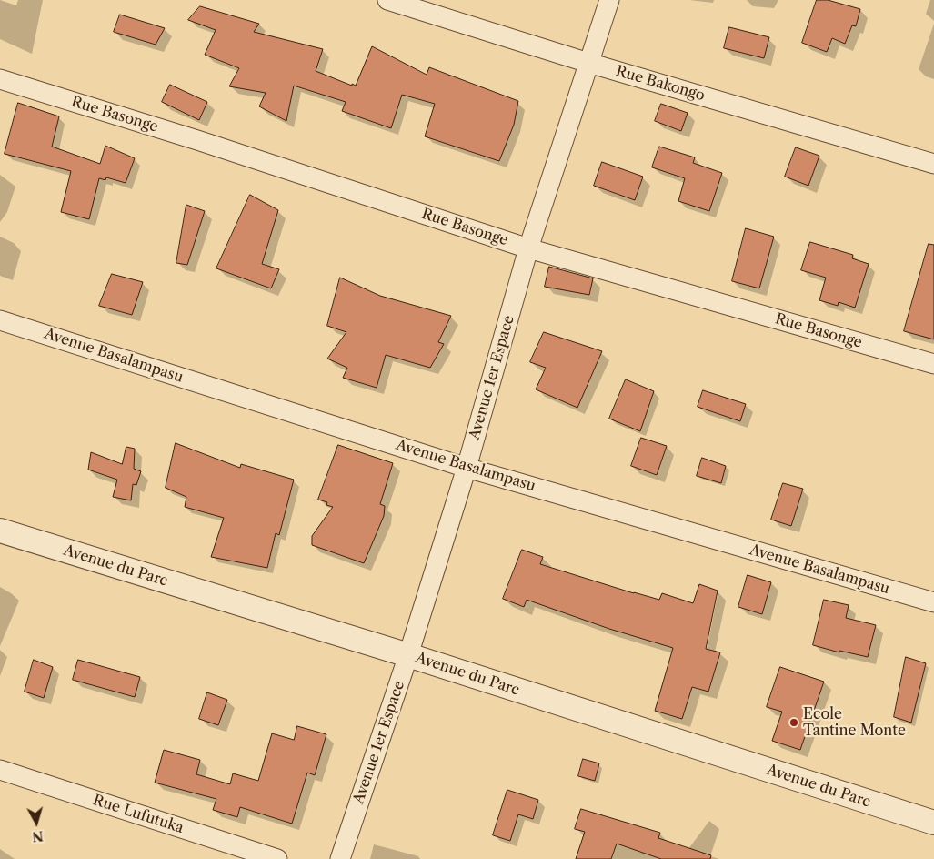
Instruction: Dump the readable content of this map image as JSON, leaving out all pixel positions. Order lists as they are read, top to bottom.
{
  "streets": {
    "street": [
      "Rue Bakongo",
      "Rue Basonge",
      "Avenue Basalampasu",
      "Avenue 1er Espace",
      "Avenue du Parc",
      "Rue Lufutuka"
    ]
  },
  "crossings": [
    ["Rue Bakongo", "Avenue 1er Espace"],
    ["Rue Basonge", "Avenue 1er Espace"],
    ["Avenue Basalampasu", "Avenue 1er Espace"],
    ["Avenue 1er Espace", "Avenue du Parc"]
  ],
  "places": ["Ecole Tantine Monte"],
  "north": "bottom"
}
